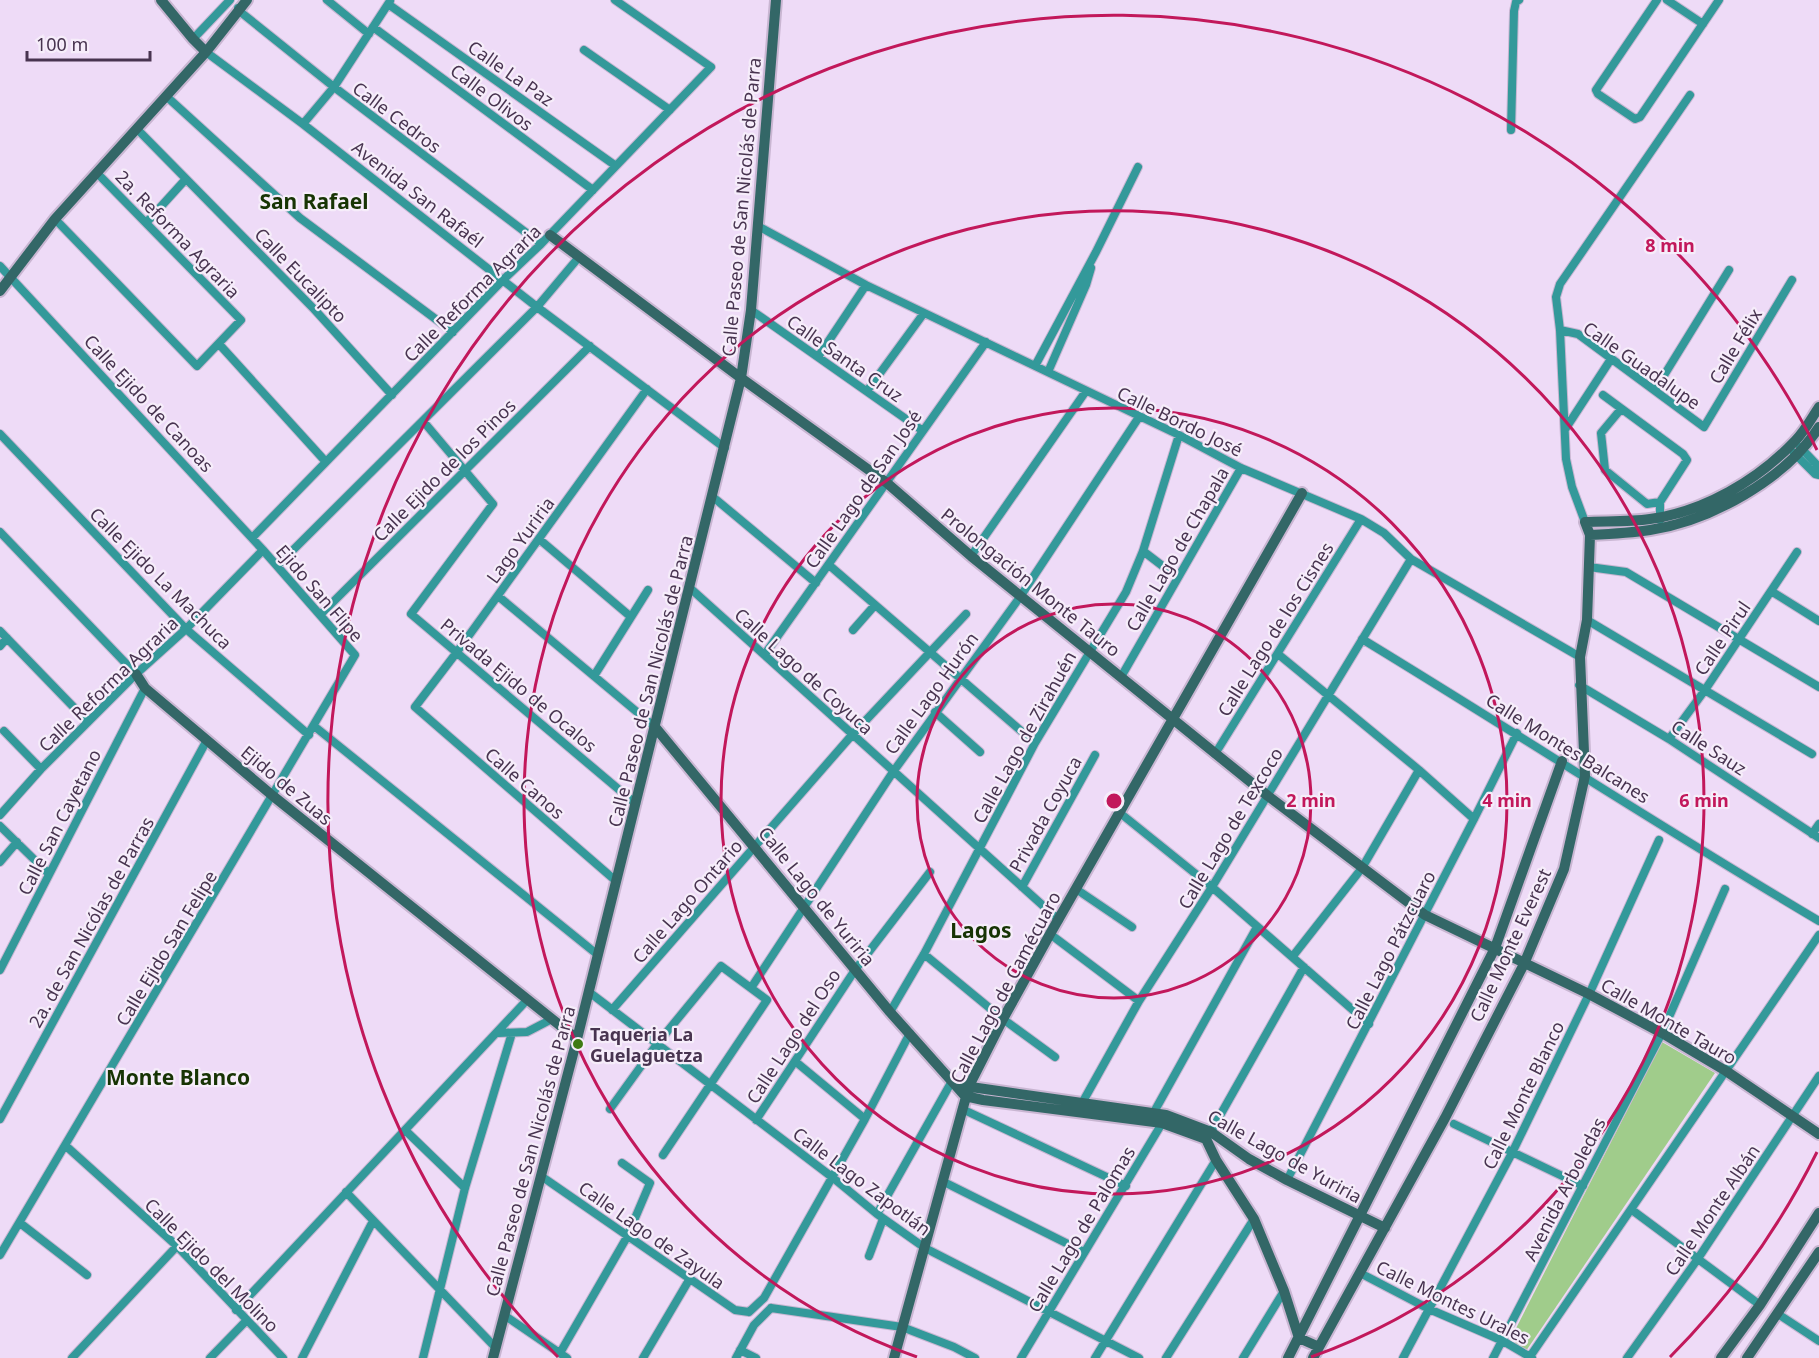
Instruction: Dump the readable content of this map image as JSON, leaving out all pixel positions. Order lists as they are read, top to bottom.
{
  "streets": {
    "street": [
      "Calle La Paz",
      "Calle Olivos",
      "Calle Cedros",
      "Avenida San Rafaél",
      "Calle Paseo de San Nicolás de Parra",
      "2a. Reforma Agraria",
      "Calle Eucalipto",
      "Calle Reforma Agraria",
      "Calle Félix",
      "Calle Santa Cruz",
      "Calle Guadalupe",
      "Calle Ejido de Canoas",
      "Calle Bordo José",
      "Calle Ejido de los Pinos",
      "Calle Lago de San José",
      "Lago Yuriria",
      "Calle Lago de Chapala",
      "Calle Ejido La Machuca",
      "Prolongación Monte Tauro",
      "Ejido San Flipe",
      "Calle Lago de los Cisnes",
      "Calle Pirul",
      "Calle Lago de Coyuca",
      "Privada Ejido de Ocalos",
      "Calle Lago Hurón",
      "Calle Lago de Zirahuén",
      "Calle Sauz",
      "Calle Montes Balcanes",
      "Calle Canos",
      "Ejido de Zuas",
      "Privada Coyuca",
      "Calle San Cayetano",
      "Calle Lago de Texcoco",
      "Calle Lago de Yuriria",
      "Calle Lago Ontario",
      "2a. de San Nicólas de Parras",
      "Calle Monte Everest",
      "Calle Ejido San Felipe",
      "Calle Lago Pátzcuaro",
      "Calle Lago de Camécuaro",
      "Calle Monte Tauro",
      "Calle Lago del Oso",
      "Calle Monte Blanco",
      "Calle Lago Zapotlán",
      "Avenida Arboledas",
      "Calle Monte Albán",
      "Calle Lago de Palomas",
      "Calle Lago de Zayula",
      "Calle Ejido del Molino",
      "Calle Montes Urales"
    ]
  },
  "crossings": [
    ["Calle La Paz", "Calle Reforma Agraria"],
    ["Calle Olivos", "Calle Reforma Agraria"],
    ["Calle Cedros", "Calle Reforma Agraria"],
    ["Calle Cedros", "Prolongación Monte Tauro"],
    ["Avenida San Rafaél", "Calle Paseo de San Nicolás de Parra"],
    ["Avenida San Rafaél", "Calle Reforma Agraria"],
    ["Avenida San Rafaél", "Calle Ejido de los Pinos"],
    ["Avenida San Rafaél", "Lago Yuriria"],
    ["Calle Paseo de San Nicolás de Parra", "Calle Santa Cruz"],
    ["Calle Paseo de San Nicolás de Parra", "Calle Bordo José"],
    ["Calle Paseo de San Nicolás de Parra", "Prolongación Monte Tauro"],
    ["Calle Paseo de San Nicolás de Parra", "Calle Lago de Coyuca"],
    ["Calle Paseo de San Nicolás de Parra", "Privada Ejido de Ocalos"],
    ["Calle Paseo de San Nicolás de Parra", "Calle Canos"],
    ["Calle Paseo de San Nicolás de Parra", "Ejido de Zuas"],
    ["Calle Paseo de San Nicolás de Parra", "Calle Lago de Yuriria"],
    ["Calle Paseo de San Nicolás de Parra", "Calle Lago Zapotlán"],
    ["Calle Paseo de San Nicolás de Parra", "Calle Lago de Zayula"],
    ["Calle Eucalipto", "Calle Reforma Agraria"],
    ["Calle Reforma Agraria", "Calle Ejido de Canoas"],
    ["Calle Reforma Agraria", "Calle Ejido La Machuca"],
    ["Calle Reforma Agraria", "Prolongación Monte Tauro"],
    ["Calle Reforma Agraria", "Ejido San Flipe"],
    ["Calle Reforma Agraria", "Ejido de Zuas"],
    ["Calle Félix", "Calle Guadalupe"],
    ["Calle Santa Cruz", "Calle Lago de San José"],
    ["Calle Guadalupe", "Calle Monte Everest"],
    ["Calle Ejido de Canoas", "Ejido San Flipe"],
    ["Calle Bordo José", "Calle Lago de San José"],
    ["Calle Bordo José", "Calle Lago de Chapala"],
    ["Calle Bordo José", "Calle Lago de los Cisnes"],
    ["Calle Bordo José", "Calle Lago Hurón"],
    ["Calle Bordo José", "Calle Lago de Zirahuén"],
    ["Calle Bordo José", "Calle Lago de Texcoco"],
    ["Calle Bordo José", "Calle Monte Everest"],
    ["Calle Bordo José", "Calle Lago de Camécuaro"],
    ["Calle Ejido de los Pinos", "Ejido San Flipe"],
    ["Calle Ejido de los Pinos", "Privada Ejido de Ocalos"],
    ["Calle Lago de San José", "Prolongación Monte Tauro"],
    ["Calle Lago de San José", "Calle Lago de Coyuca"],
    ["Lago Yuriria", "Privada Ejido de Ocalos"],
    ["Lago Yuriria", "Calle Canos"],
    ["Calle Lago de Chapala", "Prolongación Monte Tauro"],
    ["Calle Ejido La Machuca", "Calle Ejido San Felipe"],
    ["Prolongación Monte Tauro", "Calle Lago de los Cisnes"],
    ["Prolongación Monte Tauro", "Calle Lago Hurón"],
    ["Prolongación Monte Tauro", "Calle Lago de Zirahuén"],
    ["Prolongación Monte Tauro", "Calle Lago de Texcoco"],
    ["Prolongación Monte Tauro", "Calle Monte Everest"],
    ["Prolongación Monte Tauro", "Calle Lago Pátzcuaro"],
    ["Prolongación Monte Tauro", "Calle Lago de Camécuaro"],
    ["Prolongación Monte Tauro", "Calle Monte Tauro"],
    ["Ejido San Flipe", "Calle Ejido San Felipe"],
    ["Calle Pirul", "Calle Sauz"],
    ["Calle Lago de Coyuca", "Calle Lago Hurón"],
    ["Calle Lago de Coyuca", "Calle Lago de Zirahuén"],
    ["Calle Lago de Coyuca", "Privada Coyuca"],
    ["Calle Lago de Coyuca", "Calle Lago Ontario"],
    ["Calle Lago de Coyuca", "Calle Lago de Camécuaro"],
    ["Calle Lago Hurón", "Calle Lago de Yuriria"],
    ["Calle Lago de Zirahuén", "Calle Lago de Yuriria"],
    ["Calle Sauz", "Calle Monte Everest"],
    ["Calle Montes Balcanes", "Calle Lago de Texcoco"],
    ["Calle Montes Balcanes", "Calle Monte Everest"],
    ["Calle Montes Balcanes", "Calle Lago Pátzcuaro"],
    ["Ejido de Zuas", "Calle San Cayetano"],
    ["Ejido de Zuas", "2a. de San Nicólas de Parras"],
    ["Ejido de Zuas", "Calle Ejido San Felipe"],
    ["Calle Lago de Texcoco", "Calle Lago de Yuriria"],
    ["Calle Lago de Yuriria", "Calle Lago Ontario"],
    ["Calle Lago de Yuriria", "Calle Monte Everest"],
    ["Calle Lago de Yuriria", "Calle Lago Pátzcuaro"],
    ["Calle Lago de Yuriria", "Calle Lago de Camécuaro"],
    ["Calle Lago de Yuriria", "Calle Lago del Oso"],
    ["Calle Lago de Yuriria", "Calle Lago de Palomas"],
    ["Calle Lago Ontario", "Calle Lago Zapotlán"],
    ["Calle Monte Everest", "Calle Monte Tauro"],
    ["Calle Monte Everest", "Calle Montes Urales"],
    ["Calle Ejido San Felipe", "Calle Ejido del Molino"],
    ["Calle Lago de Camécuaro", "Calle Lago Zapotlán"],
    ["Calle Monte Tauro", "Calle Monte Blanco"],
    ["Calle Monte Tauro", "Avenida Arboledas"],
    ["Calle Monte Tauro", "Calle Monte Albán"],
    ["Calle Lago del Oso", "Calle Lago Zapotlán"],
    ["Calle Monte Blanco", "Calle Montes Urales"],
    ["Calle Lago Zapotlán", "Calle Lago de Palomas"],
    ["Avenida Arboledas", "Calle Montes Urales"]
  ],
  "districts": ["San Rafael", "Lagos", "Monte Blanco"],
  "places": ["Taqueria La Guelaguetza"],
  "scale_bar": "100 m",
  "rings": [
    "8 min",
    "2 min",
    "4 min",
    "6 min"
  ]
}
